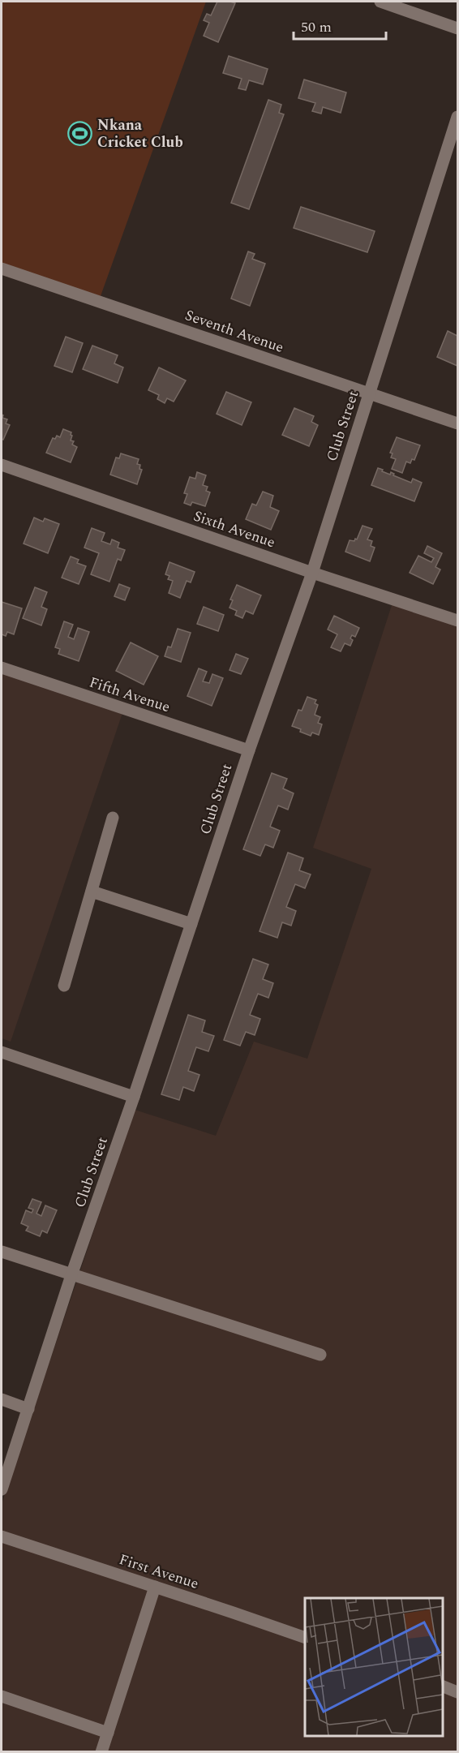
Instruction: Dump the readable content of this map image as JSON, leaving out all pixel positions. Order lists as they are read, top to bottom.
{
  "streets": {
    "street": [
      "Seventh Avenue",
      "Club Street",
      "Sixth Avenue",
      "Fifth Avenue",
      "First Avenue"
    ]
  },
  "crossings": [
    ["Seventh Avenue", "Club Street"],
    ["Club Street", "Sixth Avenue"],
    ["Club Street", "Fifth Avenue"]
  ],
  "places": {
    "sports": ["Nkana Cricket Club"]
  },
  "scale_bar": "50 m"
}
